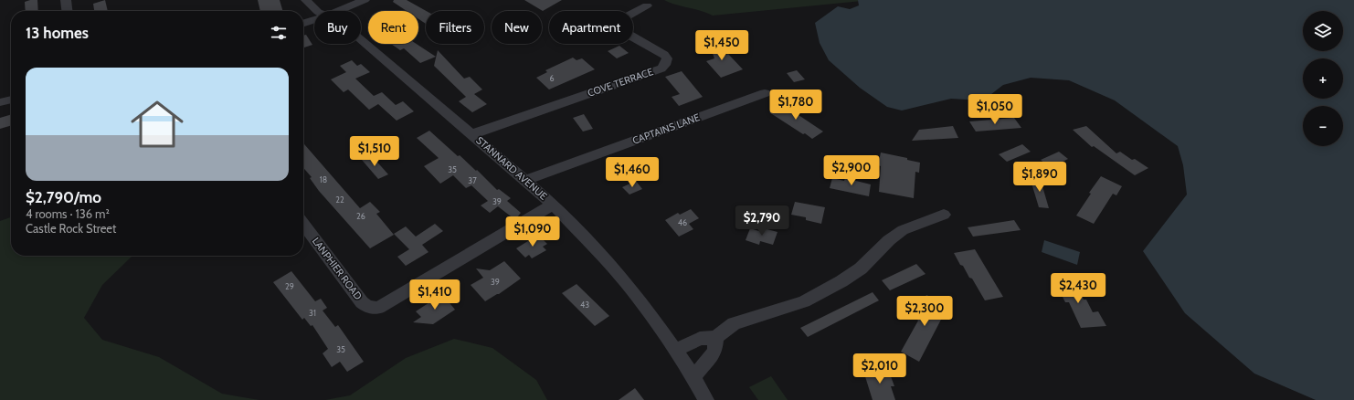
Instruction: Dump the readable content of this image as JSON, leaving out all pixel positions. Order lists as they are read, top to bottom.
{
  "streets": {
    "street": [
      "COVE TERRACE",
      "CAPTAINS LANE",
      "STANNARD AVENUE",
      "LANPHIER ROAD"
    ]
  },
  "crossings": [
    ["COVE TERRACE", "STANNARD AVENUE"],
    ["CAPTAINS LANE", "STANNARD AVENUE"],
    ["STANNARD AVENUE", "LANPHIER ROAD"]
  ],
  "house_numbers": [
    "6",
    "35",
    "18",
    "37",
    "22",
    "39",
    "26",
    "46",
    "39",
    "29",
    "43",
    "31",
    "35"
  ],
  "page": {
    "map_buttons": ["+", "−"],
    "chip": [
      "Buy",
      "Rent",
      "Filters",
      "New",
      "Apartment"
    ],
    "heading": "13 homes",
    "price": [
      "$1,450",
      "$1,780",
      "$1,050",
      "$1,510",
      "$2,900",
      "$1,460",
      "$1,890",
      "$2,790",
      "$1,090",
      "$2,430",
      "$1,410",
      "$2,300",
      "$2,010"
    ],
    "list": [
      {
        "name": "$2,790/mo",
        "note": "4 rooms · 136 m² · Castle Rock Street"
      }
    ]
  }
}
